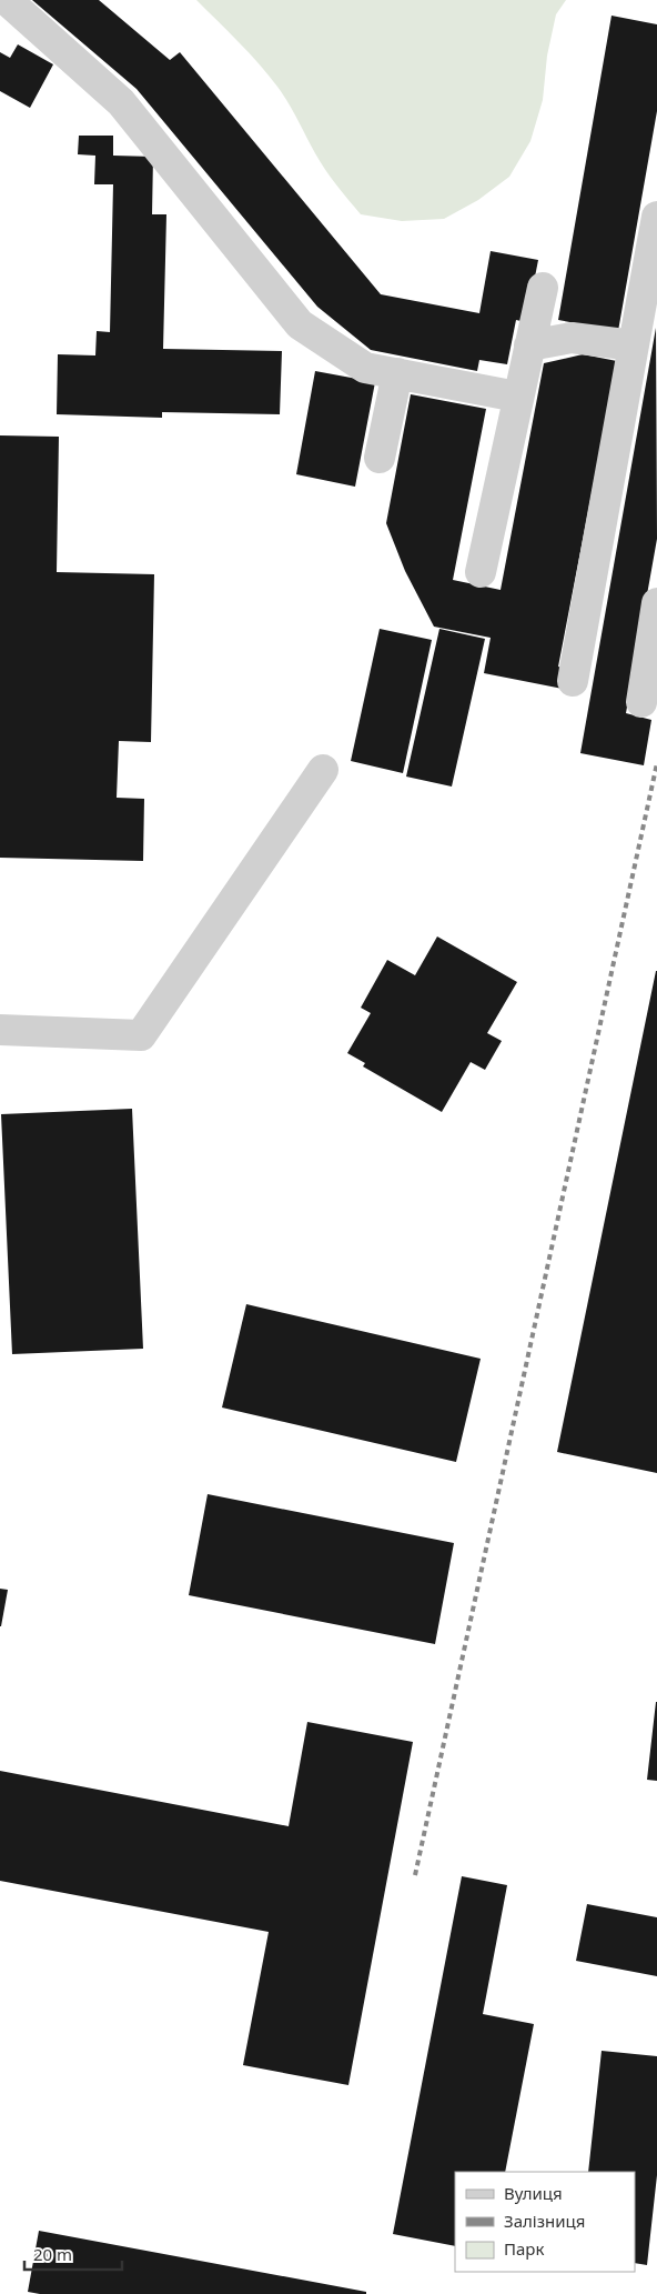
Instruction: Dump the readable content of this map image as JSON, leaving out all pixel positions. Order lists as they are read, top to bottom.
{
  "legend": ["Вулиця", "Залізниця", "Парк"],
  "scale_bar": "20 m"
}
